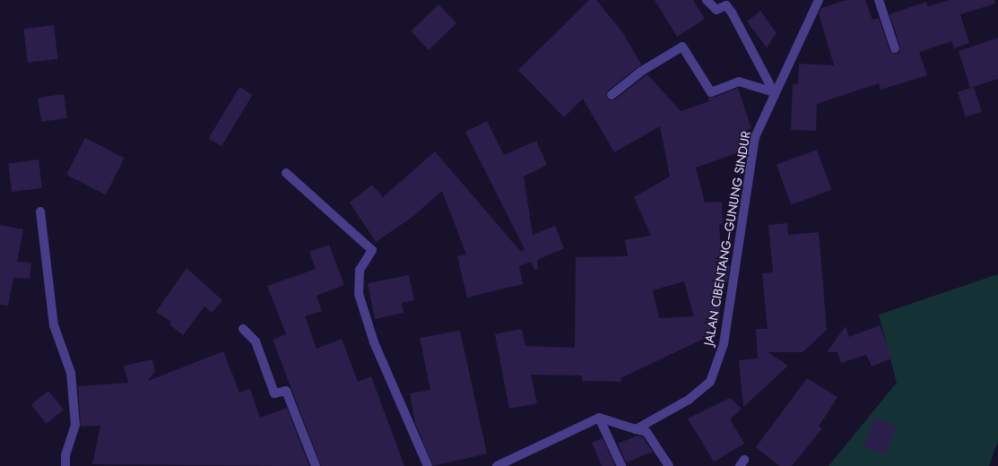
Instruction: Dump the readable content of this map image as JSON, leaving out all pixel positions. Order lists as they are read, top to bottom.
{
  "streets": {
    "street": ["JALAN CIBENTANG–GUNUNG SINDUR"]
  }
}
